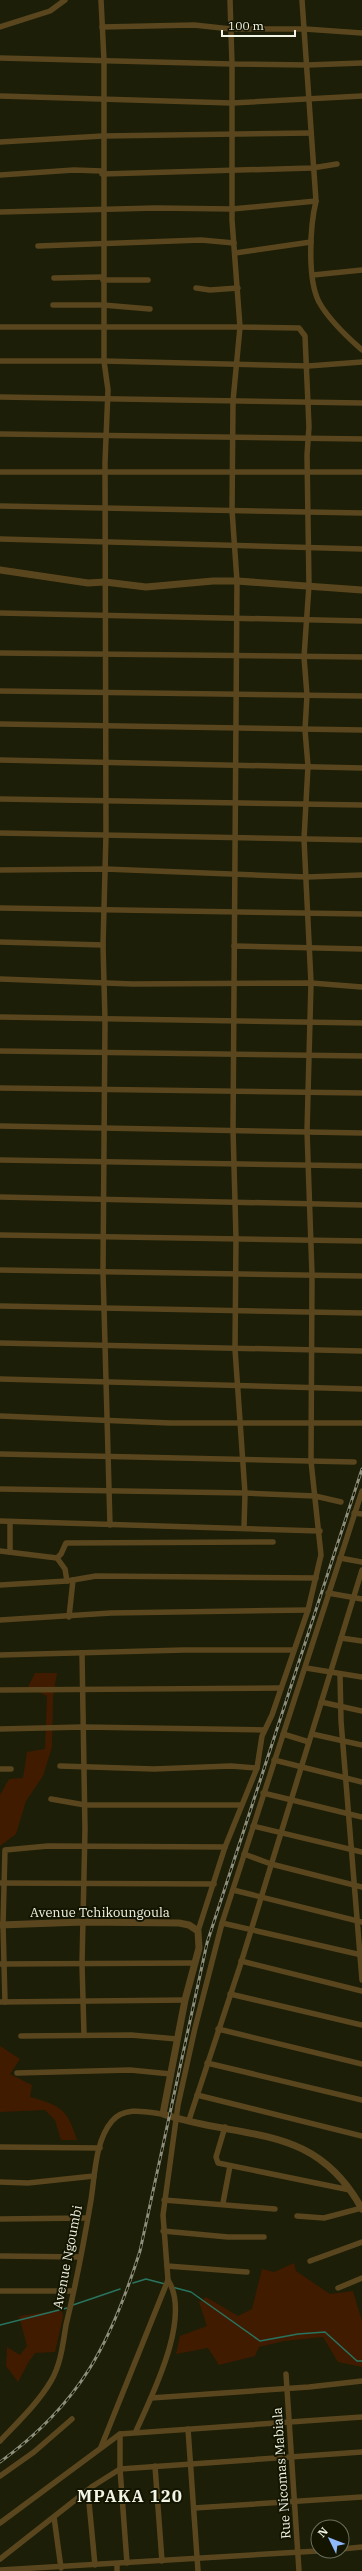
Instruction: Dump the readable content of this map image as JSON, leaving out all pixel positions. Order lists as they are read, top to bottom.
{
  "streets": {
    "street": ["Avenue Tchikoungoula", "Avenue Ngoumbi", "Rue Nicomas Mabiala"]
  },
  "districts": ["MPAKA 120"],
  "scale_bar": "100 m",
  "north": "top left"
}
